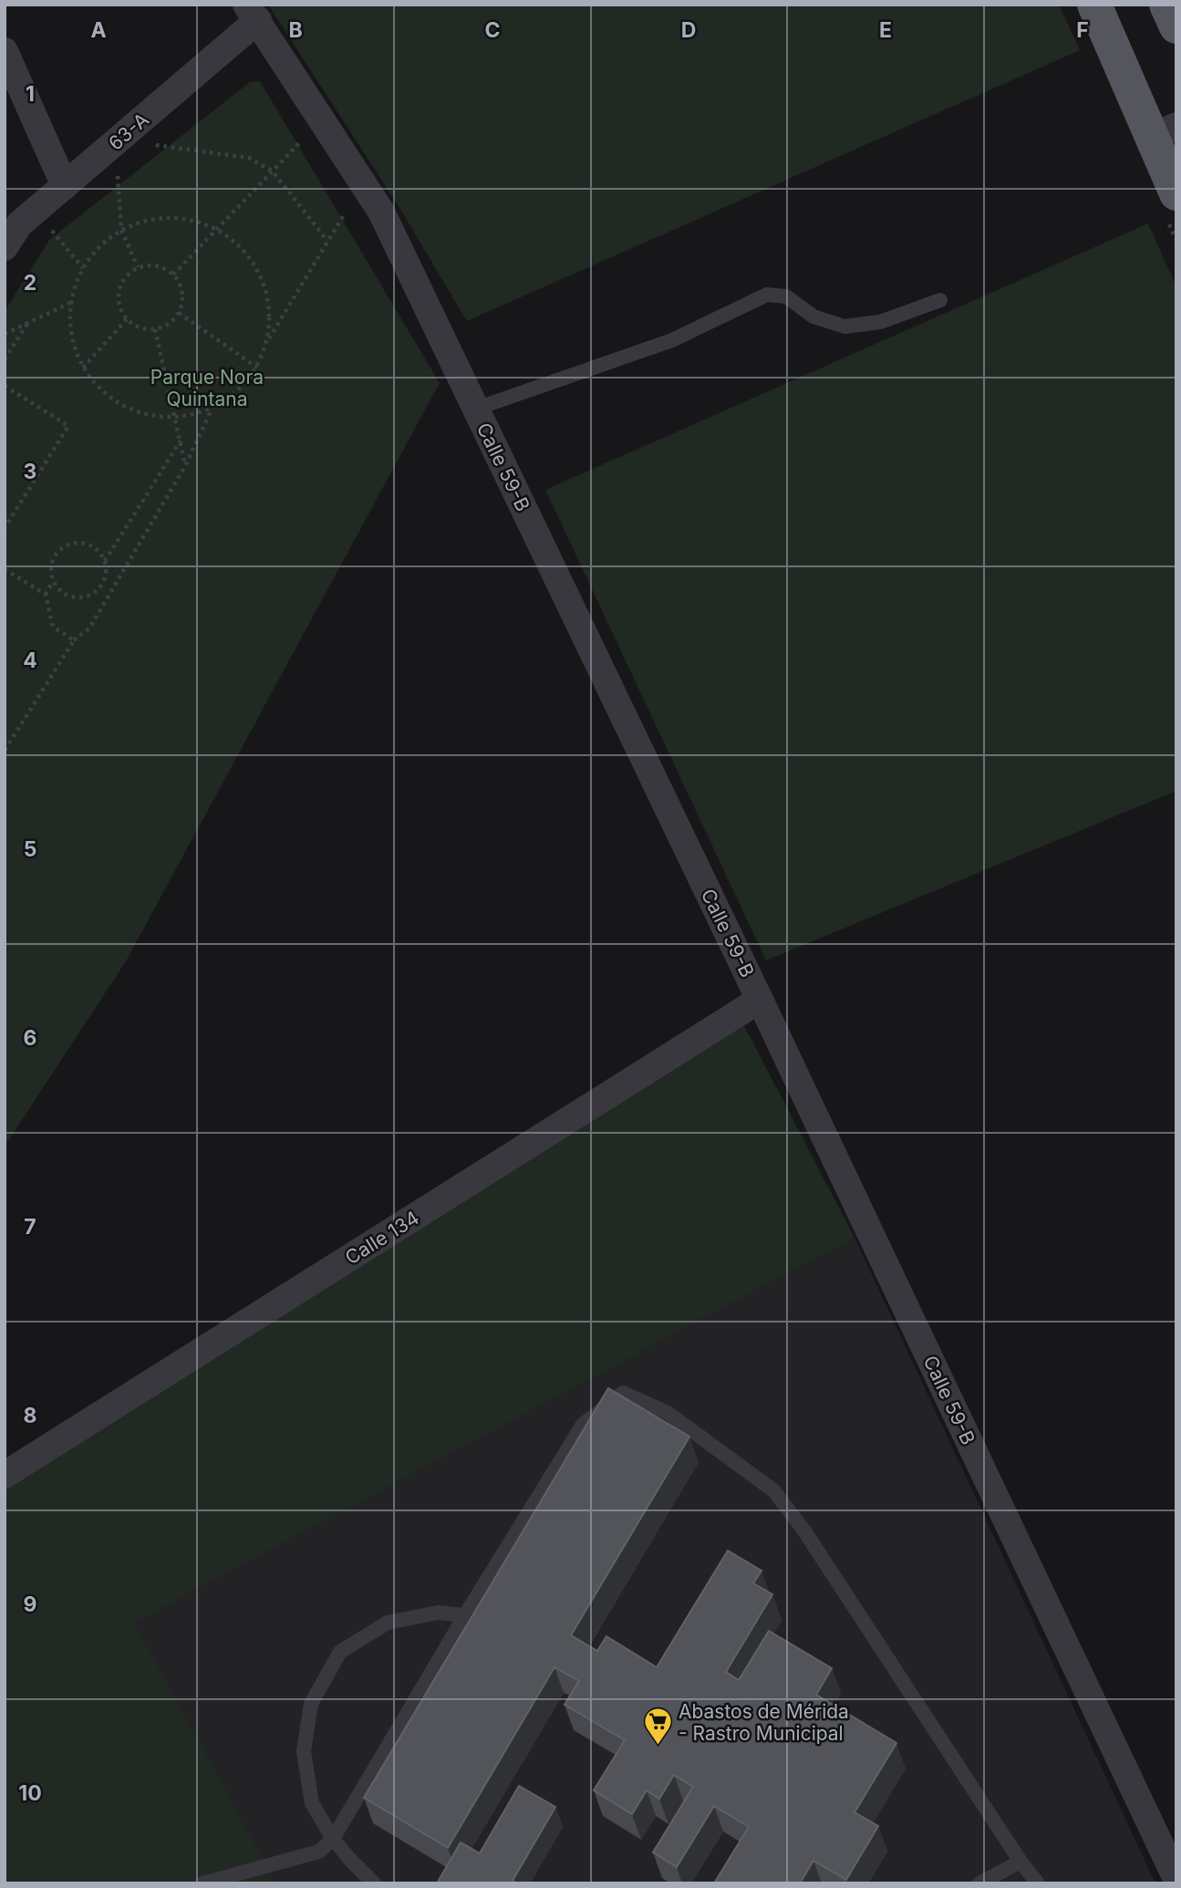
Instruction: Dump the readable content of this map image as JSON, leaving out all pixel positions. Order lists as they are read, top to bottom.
{
  "streets": {
    "street": ["63-A", "Calle 59-B", "Calle 134"]
  },
  "crossings": [
    ["63-A", "Calle 59-B"],
    ["Calle 59-B", "Calle 134"]
  ],
  "parks": ["Parque Nora Quintana"],
  "places": {
    "supermarket": ["Abastos de Mérida - Rastro Municipal"]
  },
  "grid": {
    "columns": [
      "A",
      "B",
      "C",
      "D",
      "E",
      "F"
    ],
    "rows": [
      "1",
      "2",
      "3",
      "4",
      "5",
      "6",
      "7",
      "8",
      "9",
      "10"
    ]
  }
}
